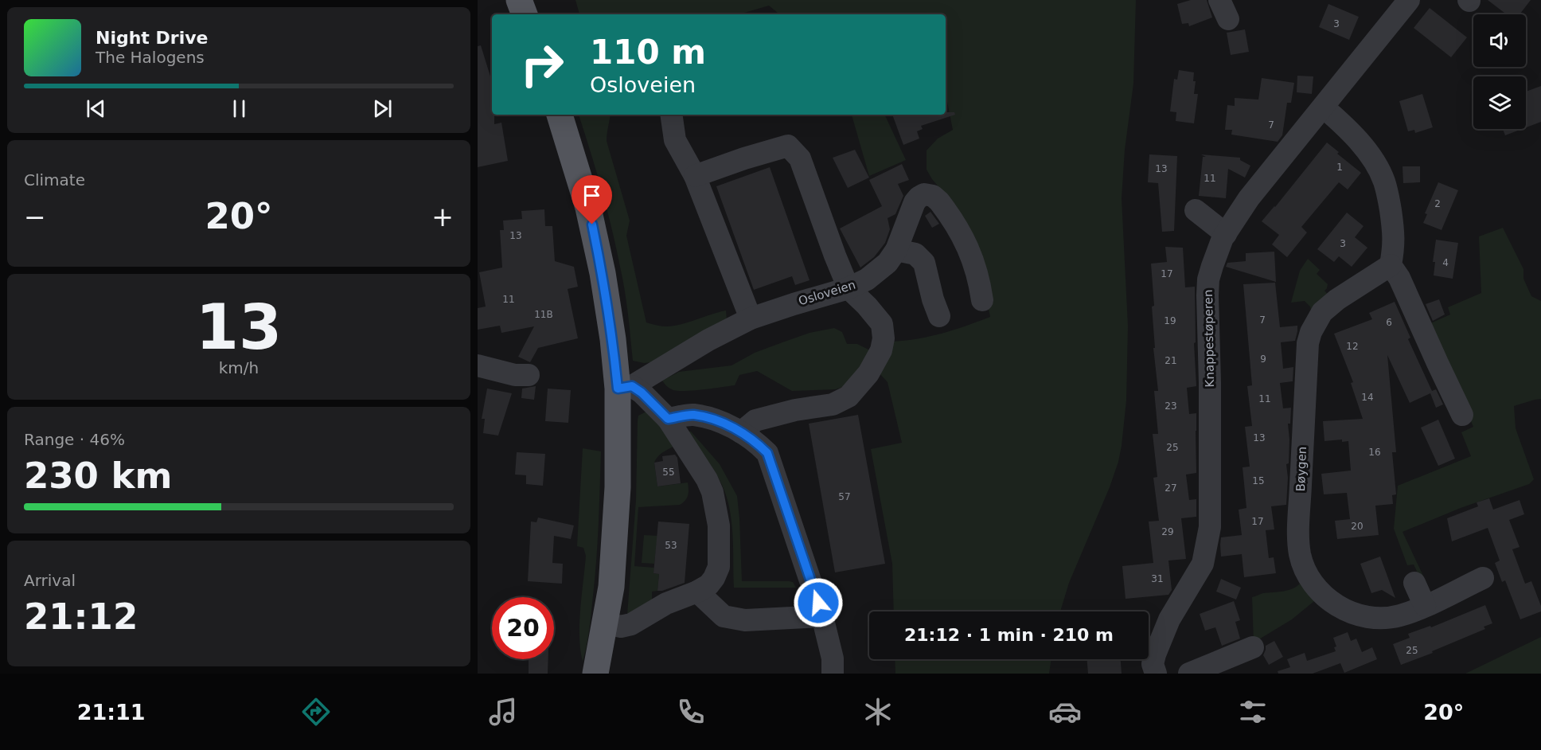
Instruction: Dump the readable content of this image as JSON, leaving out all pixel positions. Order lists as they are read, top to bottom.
{
  "streets": {
    "street": ["Osloveien", "Knappestøperen", "Bøygen"]
  },
  "house_numbers": [
    "3",
    "7",
    "1",
    "13",
    "11",
    "2",
    "13",
    "3",
    "4",
    "17",
    "11",
    "11B",
    "7",
    "19",
    "6",
    "12",
    "9",
    "21",
    "14",
    "11",
    "23",
    "13",
    "25",
    "16",
    "55",
    "15",
    "27",
    "57",
    "17",
    "20",
    "29",
    "53",
    "31",
    "25"
  ],
  "page": {
    "turn": ["110 m", "Osloveien"],
    "song": ["Night Drive", "The Halogens"],
    "tile": [
      "Climate",
      ["13", "km/h"],
      ["Range · 46%", "230 km"],
      ["Arrival", "21:12"]
    ],
    "heat": ["−", "20°", "+"],
    "limit": "20",
    "trip": "21:12 · 1 min · 210 m",
    "tabs": ["21:11", "20°"]
  }
}
